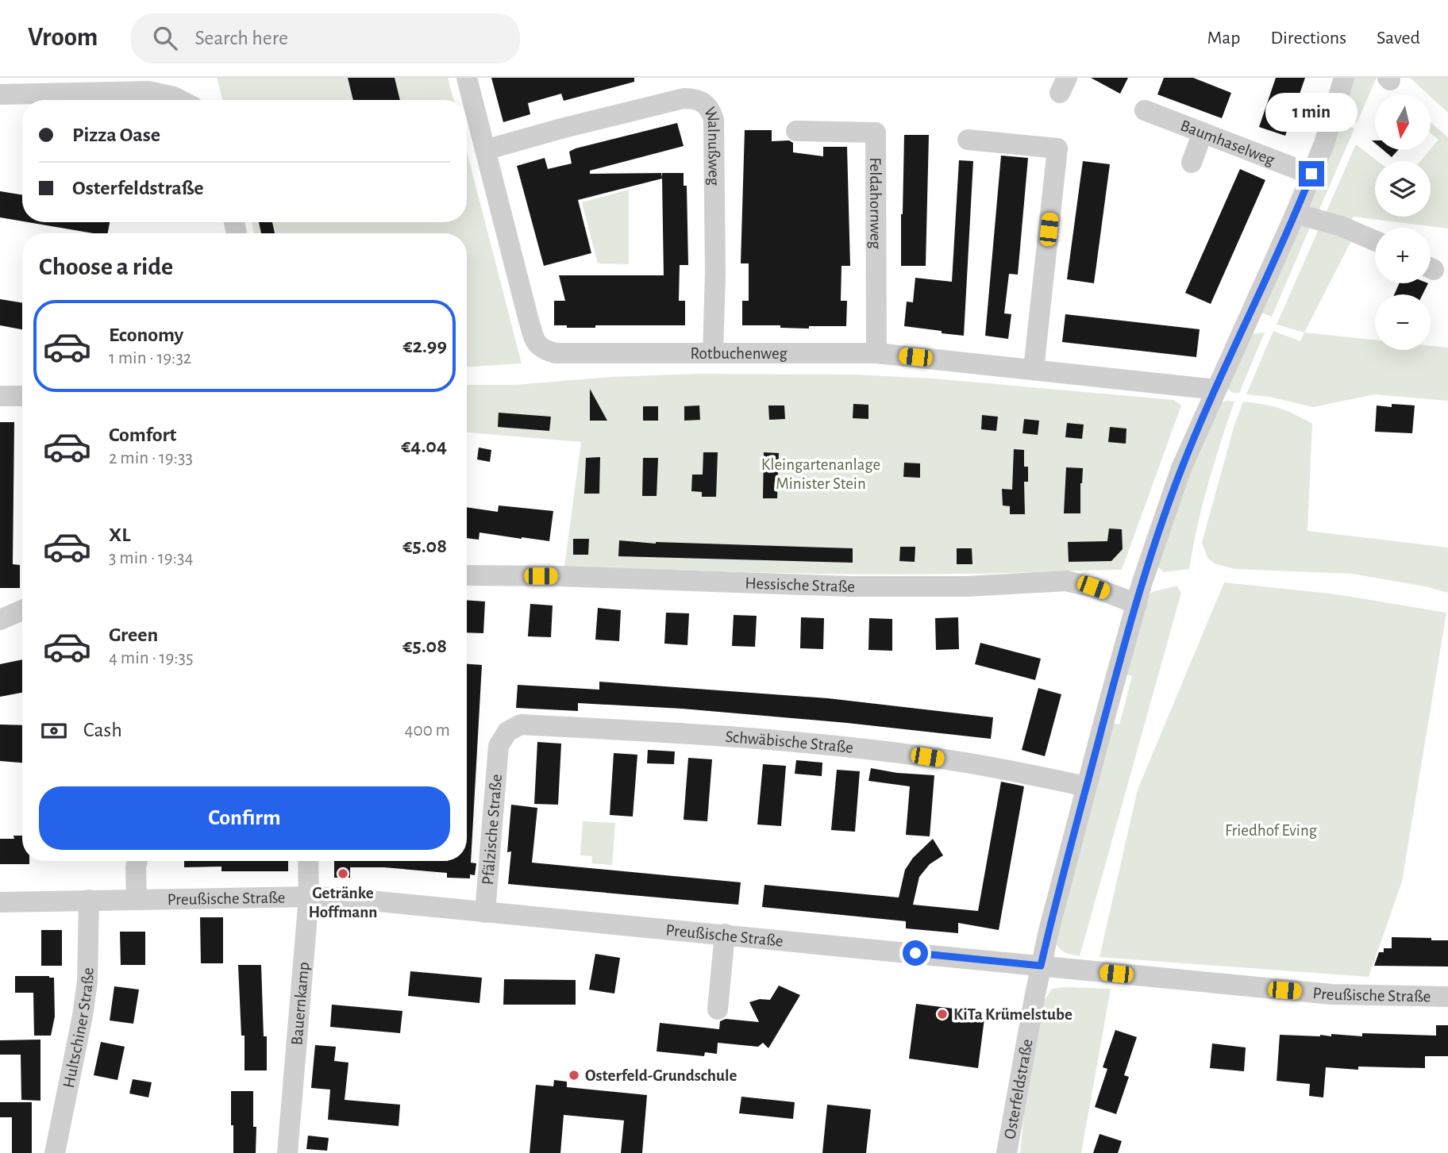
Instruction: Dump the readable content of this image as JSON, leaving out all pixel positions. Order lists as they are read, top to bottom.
{
  "streets": {
    "street": [
      "Baumhaselweg",
      "Walnußweg",
      "Feldahornweg",
      "Rotbuchenweg",
      "Hessische Straße",
      "Schwäbische Straße",
      "Pfälzische Straße",
      "Preußische Straße",
      "Bauernkamp",
      "Hultschiner Straße",
      "Osterfeldstraße"
    ]
  },
  "crossings": [
    ["Baumhaselweg", "Osterfeldstraße"],
    ["Walnußweg", "Rotbuchenweg"],
    ["Feldahornweg", "Rotbuchenweg"],
    ["Rotbuchenweg", "Osterfeldstraße"],
    ["Hessische Straße", "Osterfeldstraße"],
    ["Schwäbische Straße", "Pfälzische Straße"],
    ["Schwäbische Straße", "Osterfeldstraße"],
    ["Pfälzische Straße", "Preußische Straße"],
    ["Preußische Straße", "Bauernkamp"],
    ["Preußische Straße", "Hultschiner Straße"],
    ["Preußische Straße", "Osterfeldstraße"]
  ],
  "parks": ["Kleingartenanlage Minister Stein", "Friedhof Eving"],
  "places": ["Getränke Hoffmann", "KiTa Krümelstube", "Osterfeld-Grundschule"],
  "north": "bottom",
  "page": {
    "header": "Vroom",
    "search": "Search here",
    "nav": ["Map", "Directions", "Saved"],
    "bubble": "1 min",
    "map_buttons": ["+", "−"],
    "banner": ["Pizza Oase", "Osterfeldstraße"],
    "heading": "Choose a ride",
    "list": [
      {
        "name": "Economy",
        "note": "1 min · 19:32",
        "value": "€2.99"
      },
      {
        "name": "Comfort",
        "note": "2 min · 19:33",
        "value": "€4.04"
      },
      {
        "name": "XL",
        "note": "3 min · 19:34",
        "value": "€5.08"
      },
      {
        "name": "Green",
        "note": "4 min · 19:35",
        "value": "€5.08"
      }
    ],
    "pay": ["Cash", "400 m"],
    "buttons": "Confirm"
  }
}
